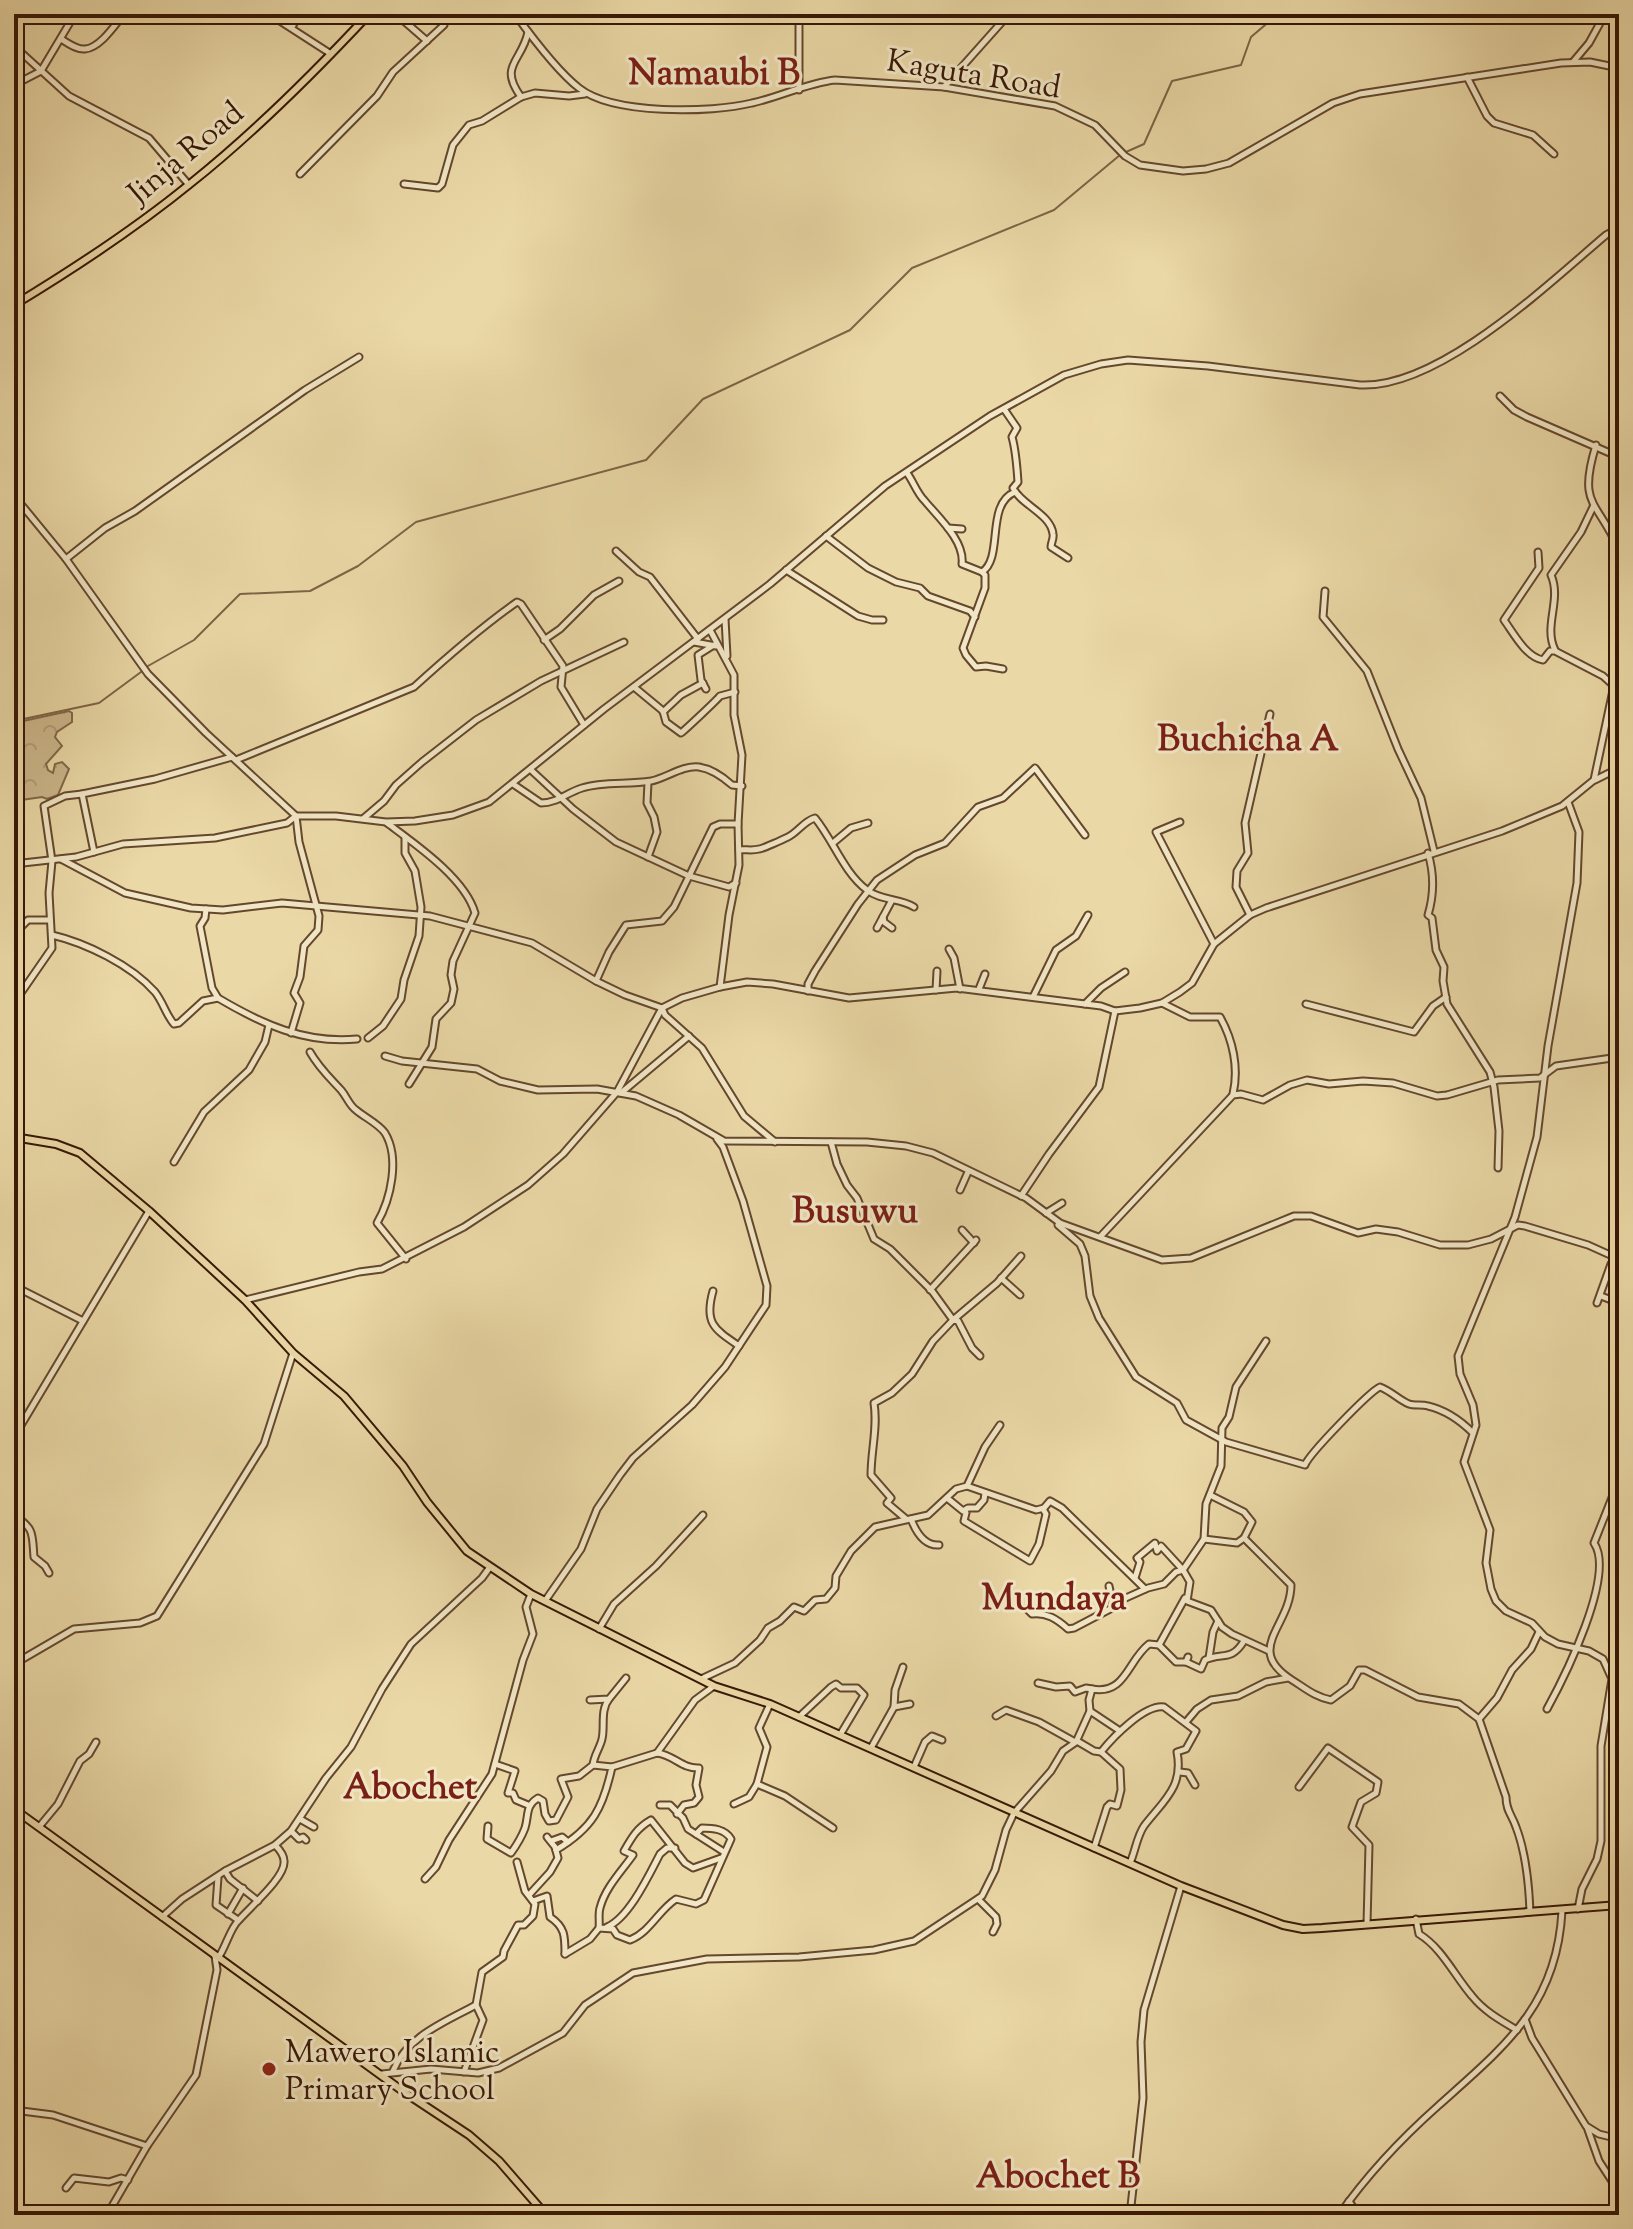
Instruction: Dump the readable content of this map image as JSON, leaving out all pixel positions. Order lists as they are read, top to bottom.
{
  "streets": {
    "main road": ["Jinja Road"],
    "street": ["Kaguta Road"]
  },
  "districts": [
    "Namaubi B",
    "Buchicha A",
    "Busuwu",
    "Mundaya",
    "Abochet",
    "Abochet B"
  ],
  "places": ["Mawero Islamic Primary School"]
}
